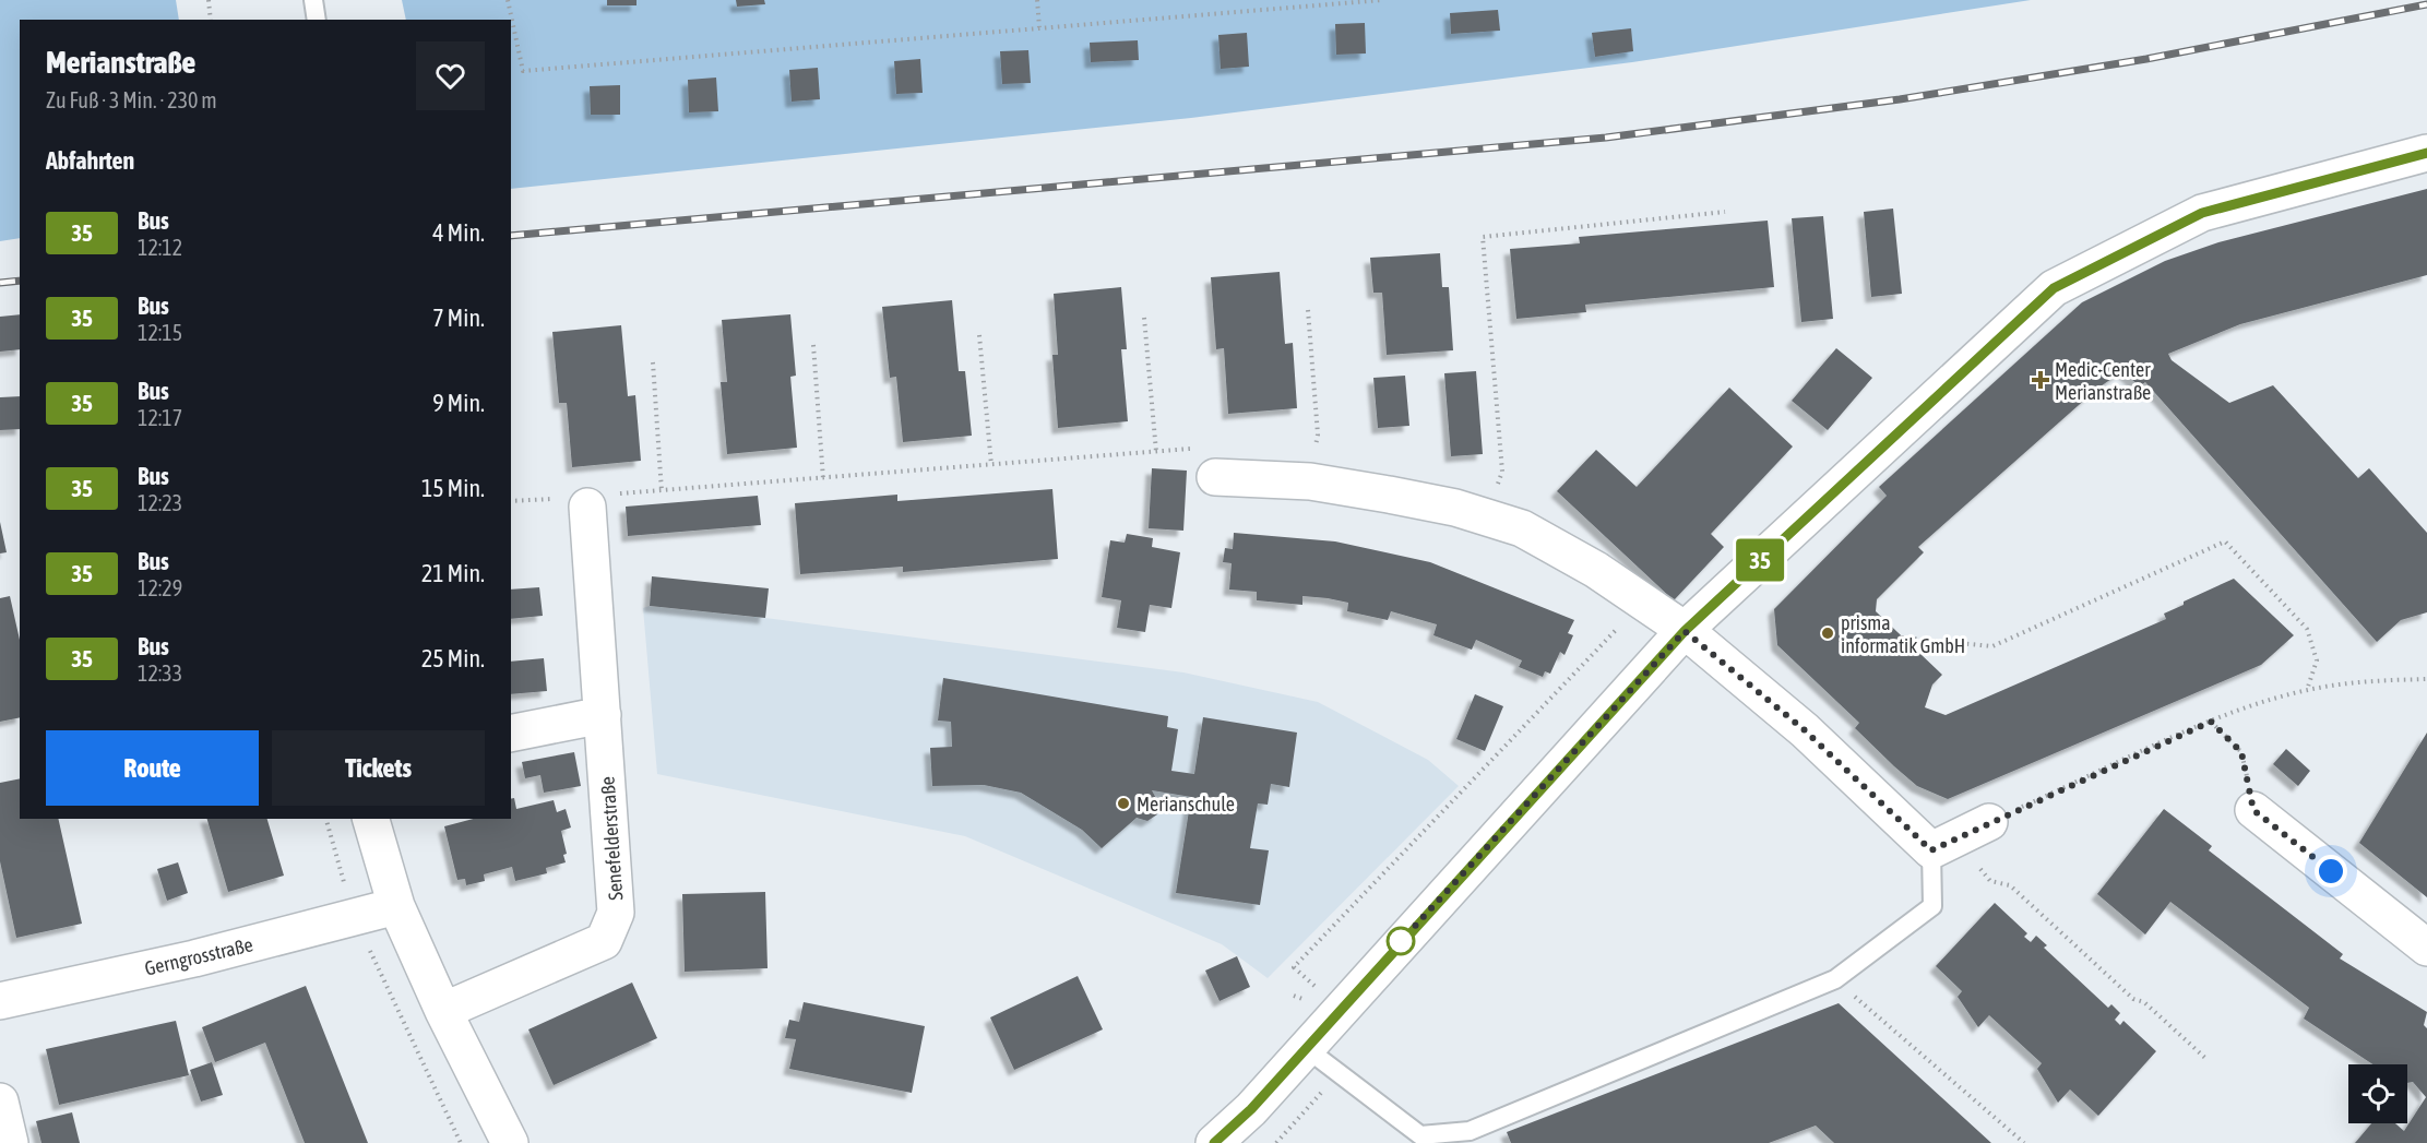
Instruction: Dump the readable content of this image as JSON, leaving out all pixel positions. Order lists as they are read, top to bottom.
{
  "streets": {
    "street": ["Senefelderstraße", "Gerngrosstraße"]
  },
  "places": {
    "health": ["Medic-Center Merianstraße"],
    "other": ["prisma informatik GmbH", "Merianschule"]
  },
  "lines": ["bus line 35"],
  "page": {
    "on_map": "35",
    "heading": [
      ["Merianstraße", "Zu Fuß · 3 Min. · 230 m"],
      "Abfahrten"
    ],
    "list": [
      {
        "mark": "35",
        "name": "Bus",
        "note": "12:12",
        "value": "4 Min."
      },
      {
        "mark": "35",
        "name": "Bus",
        "note": "12:15",
        "value": "7 Min."
      },
      {
        "mark": "35",
        "name": "Bus",
        "note": "12:17",
        "value": "9 Min."
      },
      {
        "mark": "35",
        "name": "Bus",
        "note": "12:23",
        "value": "15 Min."
      },
      {
        "mark": "35",
        "name": "Bus",
        "note": "12:29",
        "value": "21 Min."
      },
      {
        "mark": "35",
        "name": "Bus",
        "note": "12:33",
        "value": "25 Min."
      }
    ],
    "buttons": ["Route", "Tickets"]
  }
}
